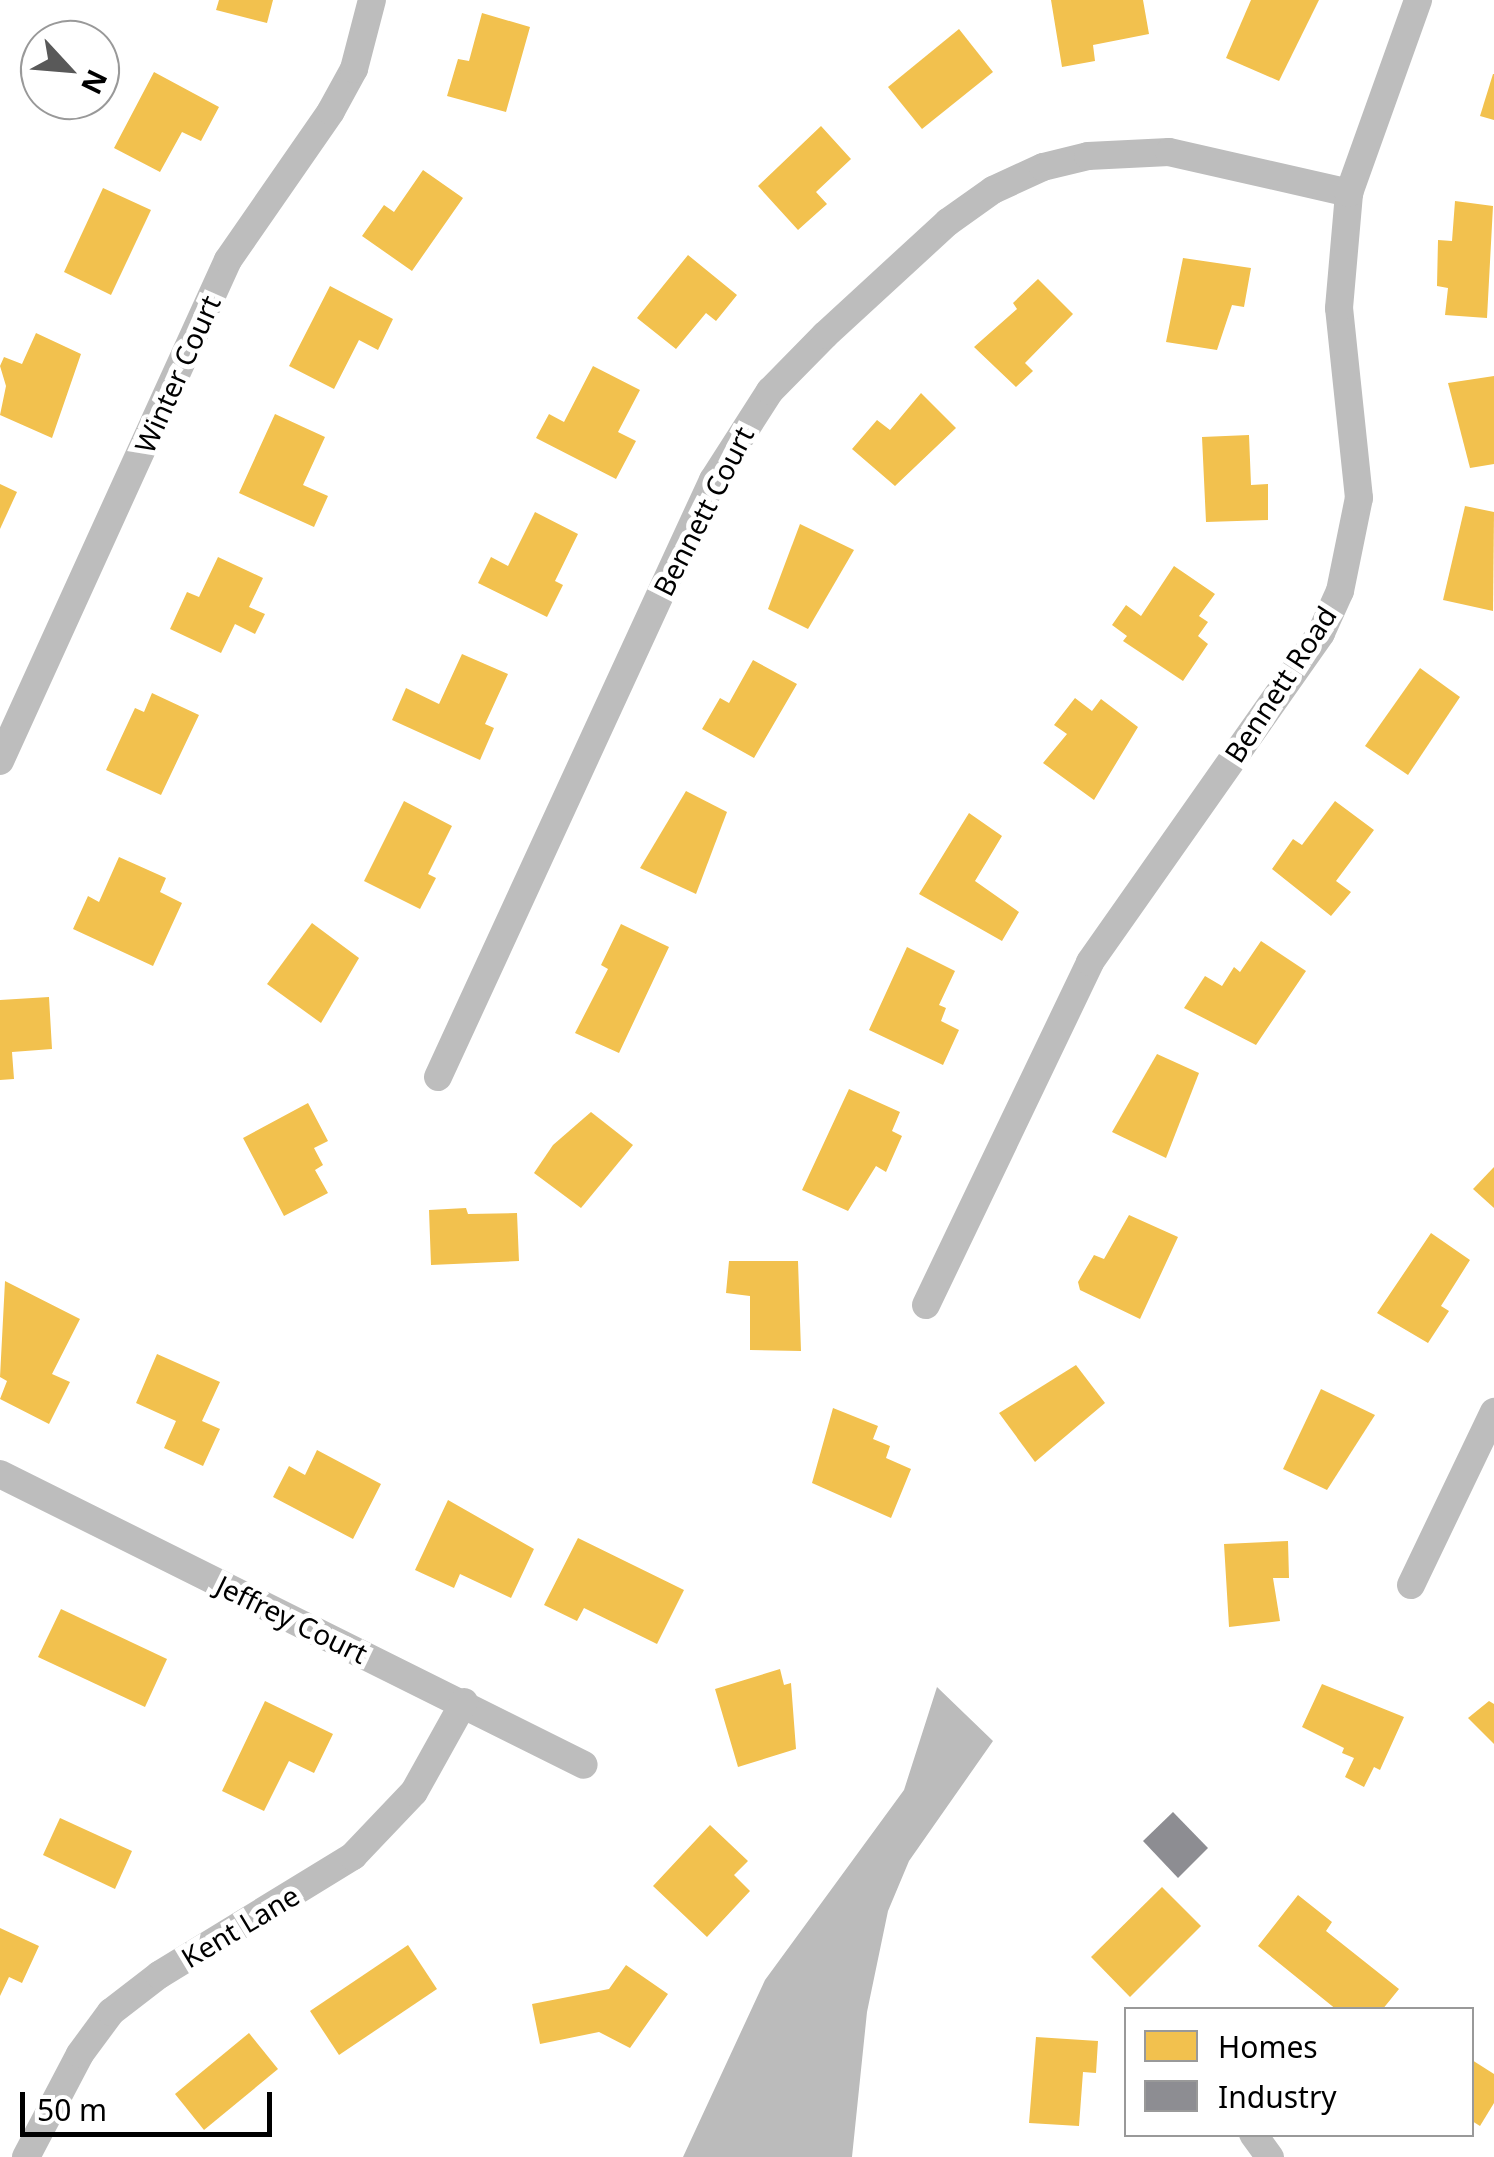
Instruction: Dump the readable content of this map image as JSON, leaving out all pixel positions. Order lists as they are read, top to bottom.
{
  "streets": {
    "street": [
      "Winter Court",
      "Bennett Court",
      "Bennett Road",
      "Jeffrey Court",
      "Kent Lane"
    ]
  },
  "crossings": [
    ["Bennett Court", "Bennett Road"],
    ["Jeffrey Court", "Kent Lane"]
  ],
  "legend": ["Homes", "Industry"],
  "scale_bar": "50 m",
  "north": "bottom right"
}
